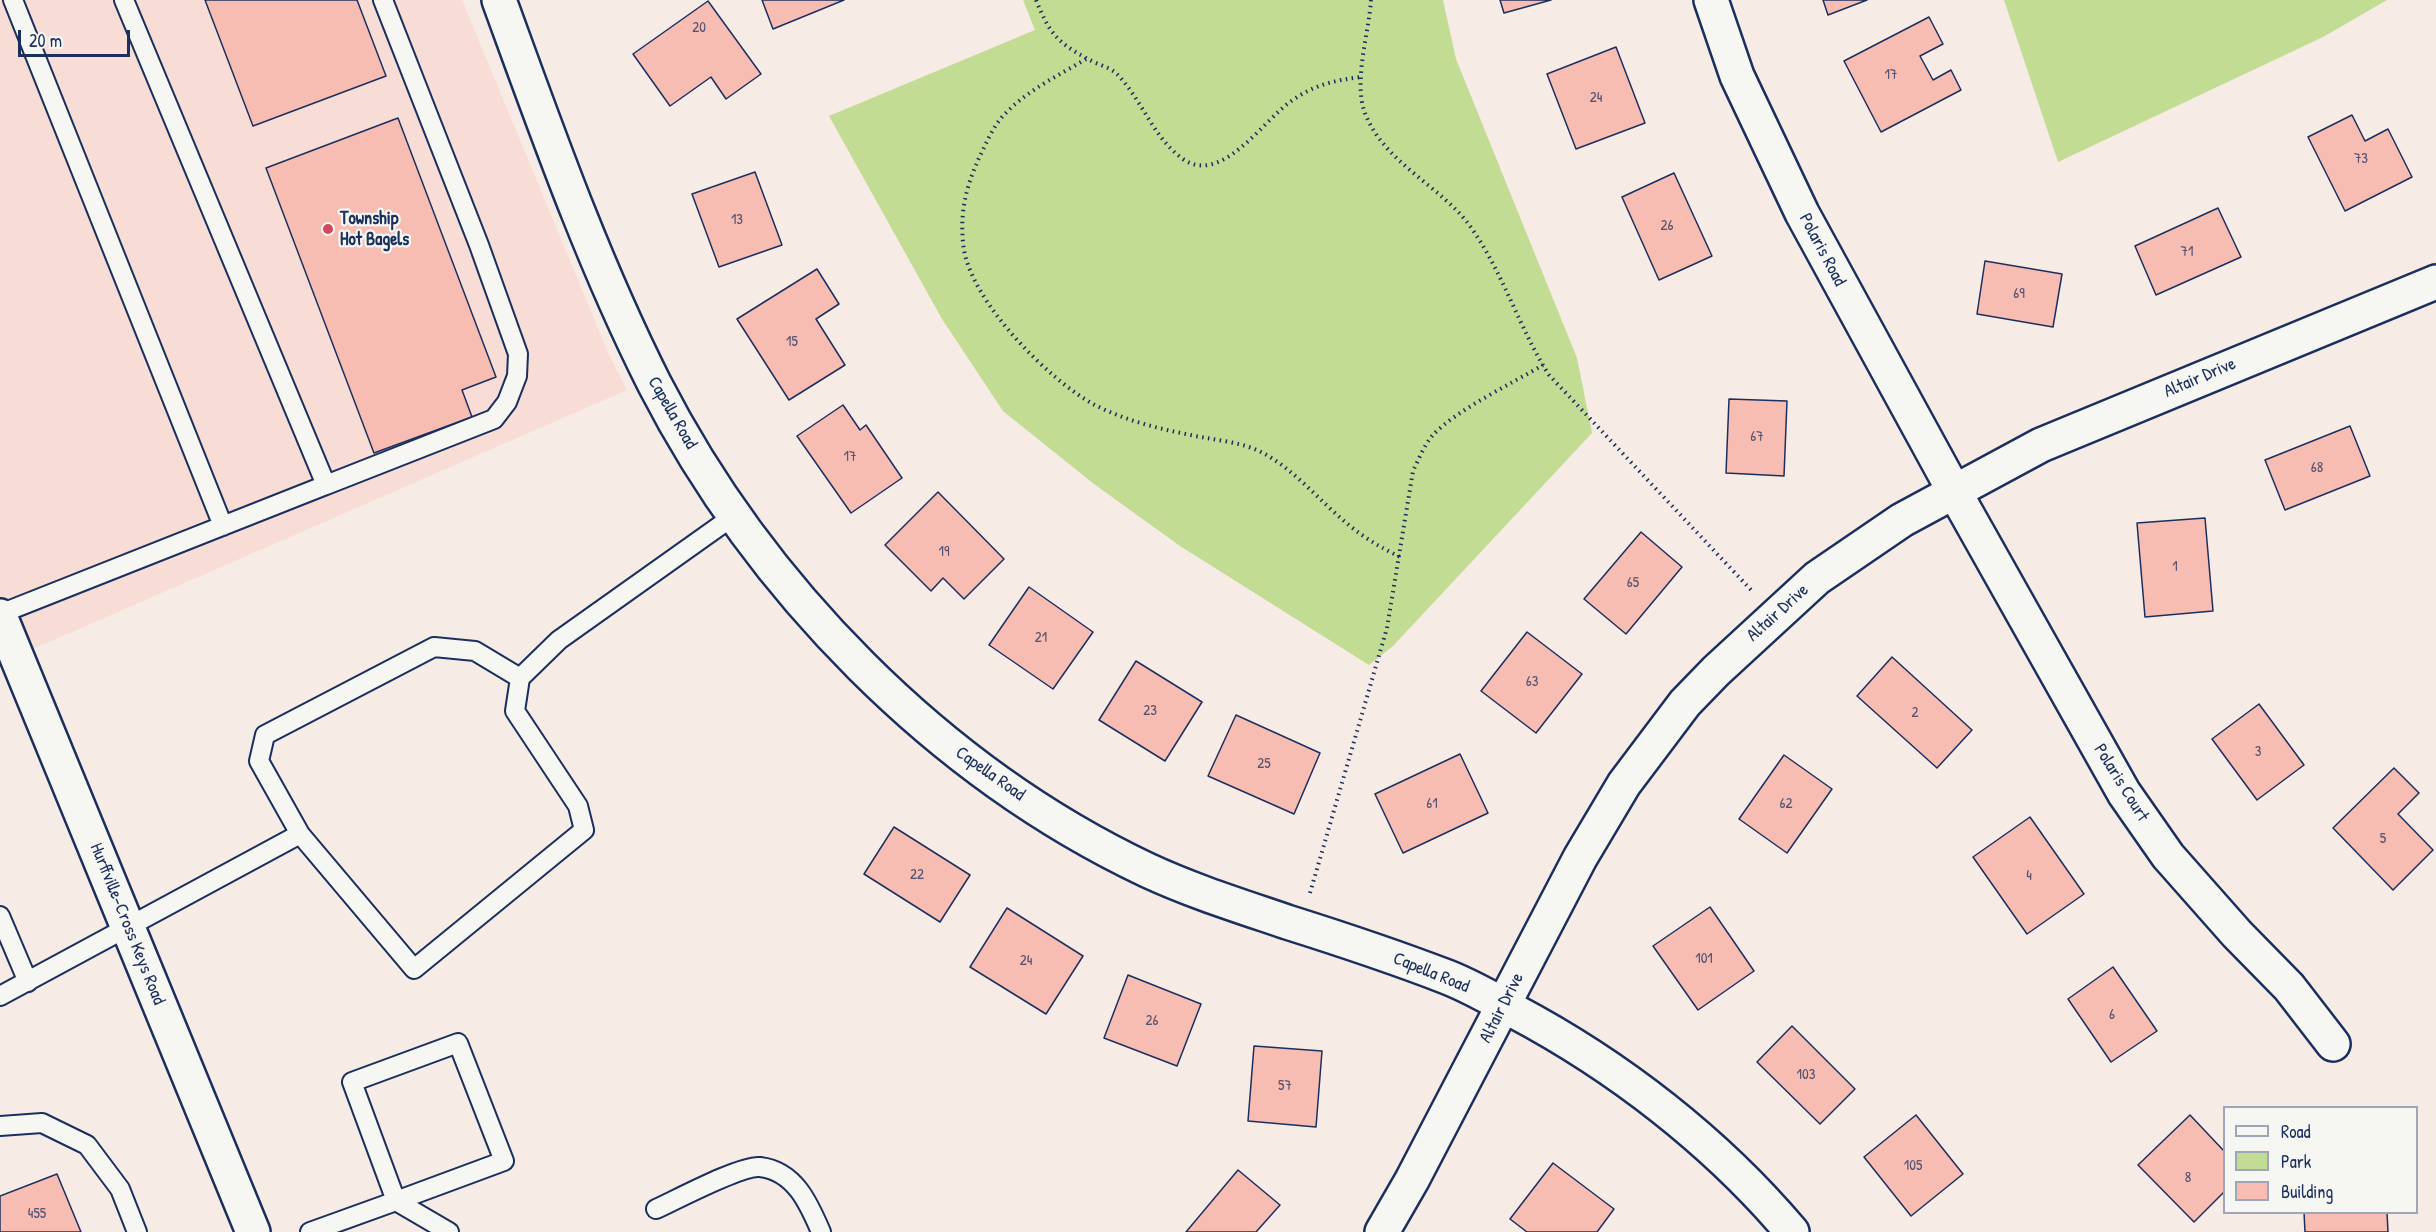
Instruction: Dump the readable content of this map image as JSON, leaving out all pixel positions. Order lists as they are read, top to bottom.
{
  "streets": {
    "street": [
      "Polaris Road",
      "Altair Drive",
      "Capella Road",
      "Polaris Court",
      "Hurffville-Cross Keys Road"
    ]
  },
  "crossings": [
    ["Polaris Road", "Altair Drive"],
    ["Polaris Road", "Polaris Court"],
    ["Altair Drive", "Capella Road"],
    ["Altair Drive", "Polaris Court"]
  ],
  "places": ["Township Hot Bagels"],
  "house_numbers": [
    "20",
    "17",
    "24",
    "73",
    "13",
    "26",
    "71",
    "69",
    "15",
    "67",
    "17",
    "68",
    "19",
    "1",
    "65",
    "21",
    "63",
    "23",
    "2",
    "3",
    "25",
    "61",
    "62",
    "5",
    "22",
    "4",
    "101",
    "24",
    "6",
    "26",
    "103",
    "57",
    "105",
    "8",
    "455"
  ],
  "legend": ["Road", "Park", "Building"],
  "scale_bar": "20 m"
}
